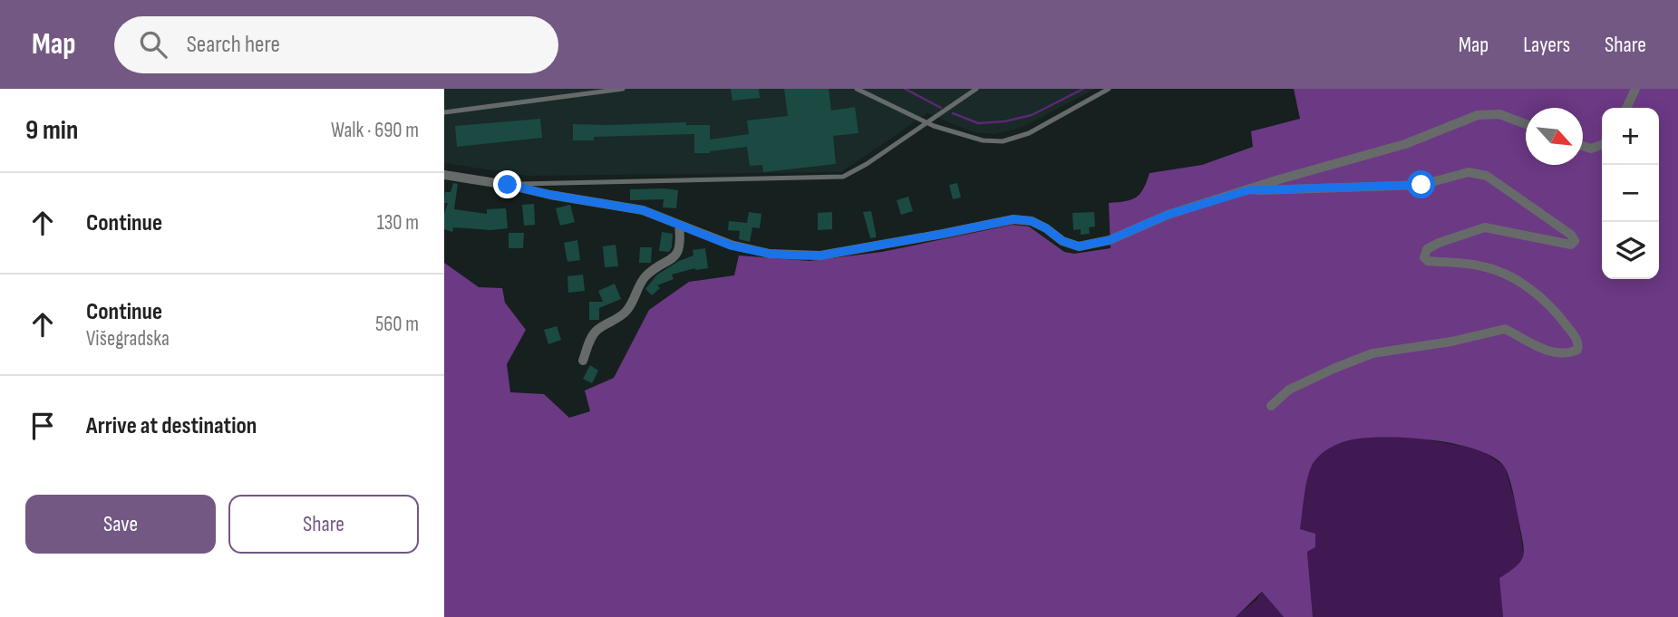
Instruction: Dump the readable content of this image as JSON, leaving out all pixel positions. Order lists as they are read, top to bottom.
{
  "north": "bottom right",
  "page": {
    "header": "Map",
    "search": "Search here",
    "nav": ["Map", "Layers", "Share"],
    "heading": ["9 min", "Walk · 690 m"],
    "map_buttons": ["+", "−"],
    "list": [
      ["Continue", "130 m"],
      ["Continue", "Višegradska", "560 m"],
      "Arrive at destination"
    ],
    "buttons": ["Save", "Share"]
  }
}
